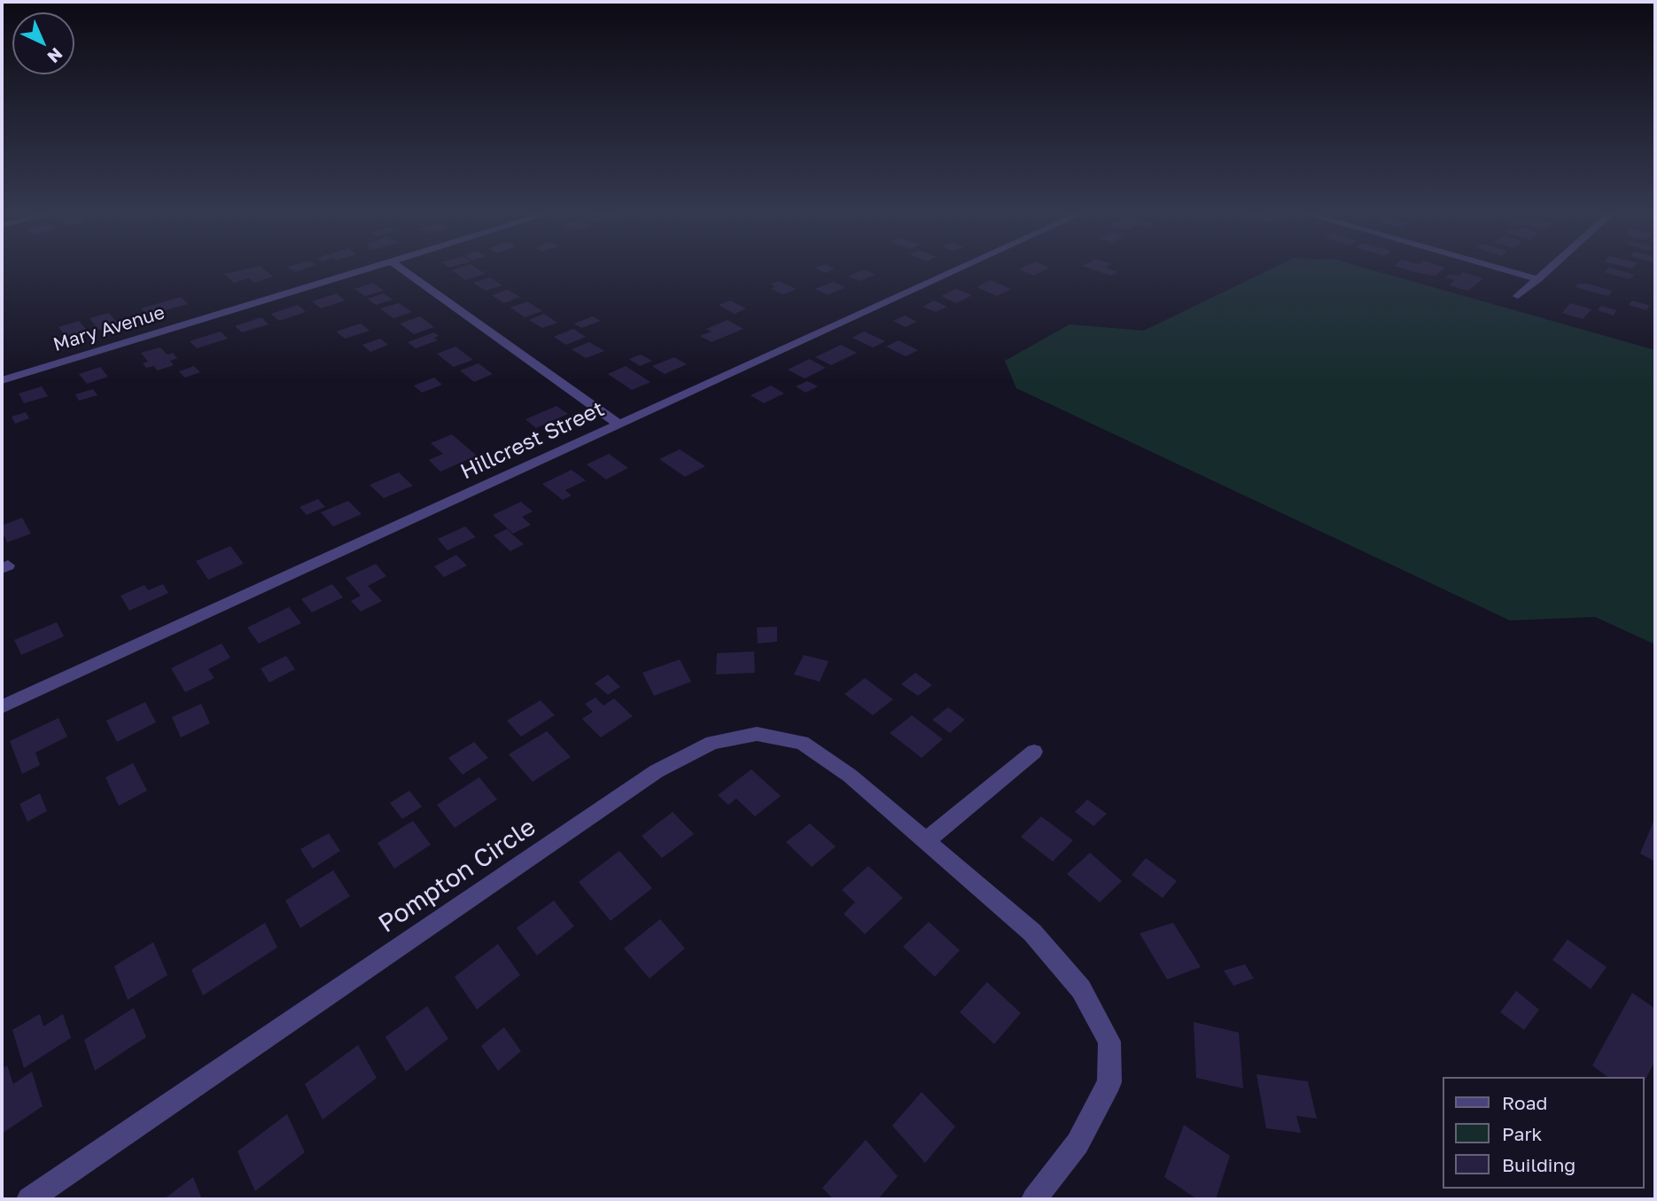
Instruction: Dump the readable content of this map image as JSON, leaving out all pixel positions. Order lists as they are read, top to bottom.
{
  "streets": {
    "street": ["Mary Avenue", "Hillcrest Street", "Pompton Circle"]
  },
  "legend": ["Road", "Park", "Building"],
  "north": "bottom right"
}
